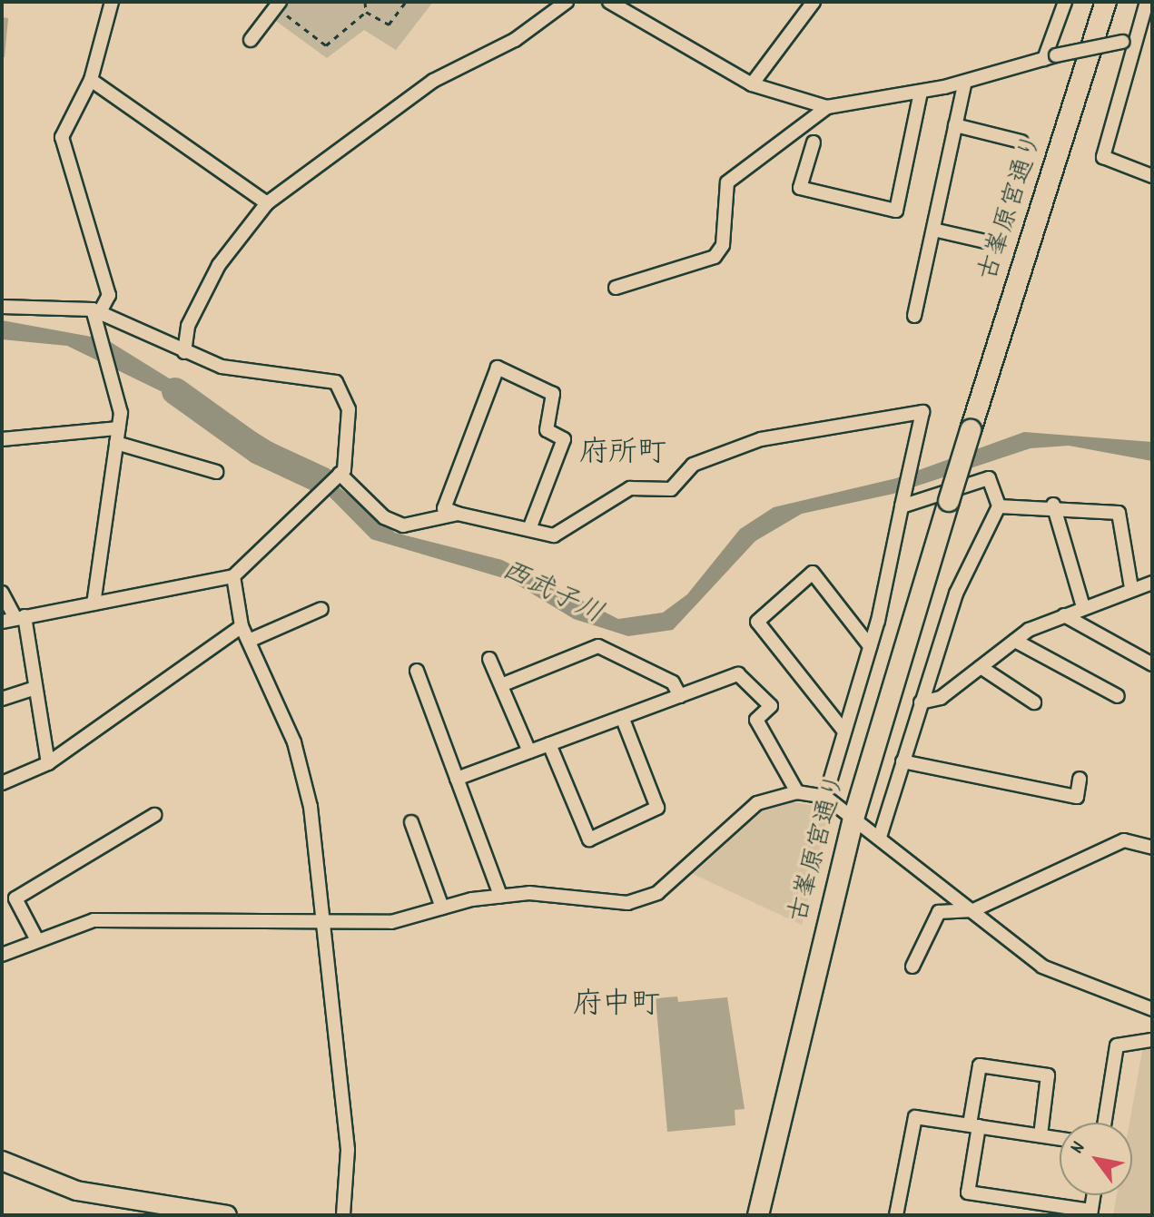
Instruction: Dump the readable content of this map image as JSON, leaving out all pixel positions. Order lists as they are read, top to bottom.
{
  "streets": {
    "main road": ["古峯原宮通り"]
  },
  "districts": ["府所町", "府中町"],
  "water": ["西武子川"],
  "north": "top left"
}
